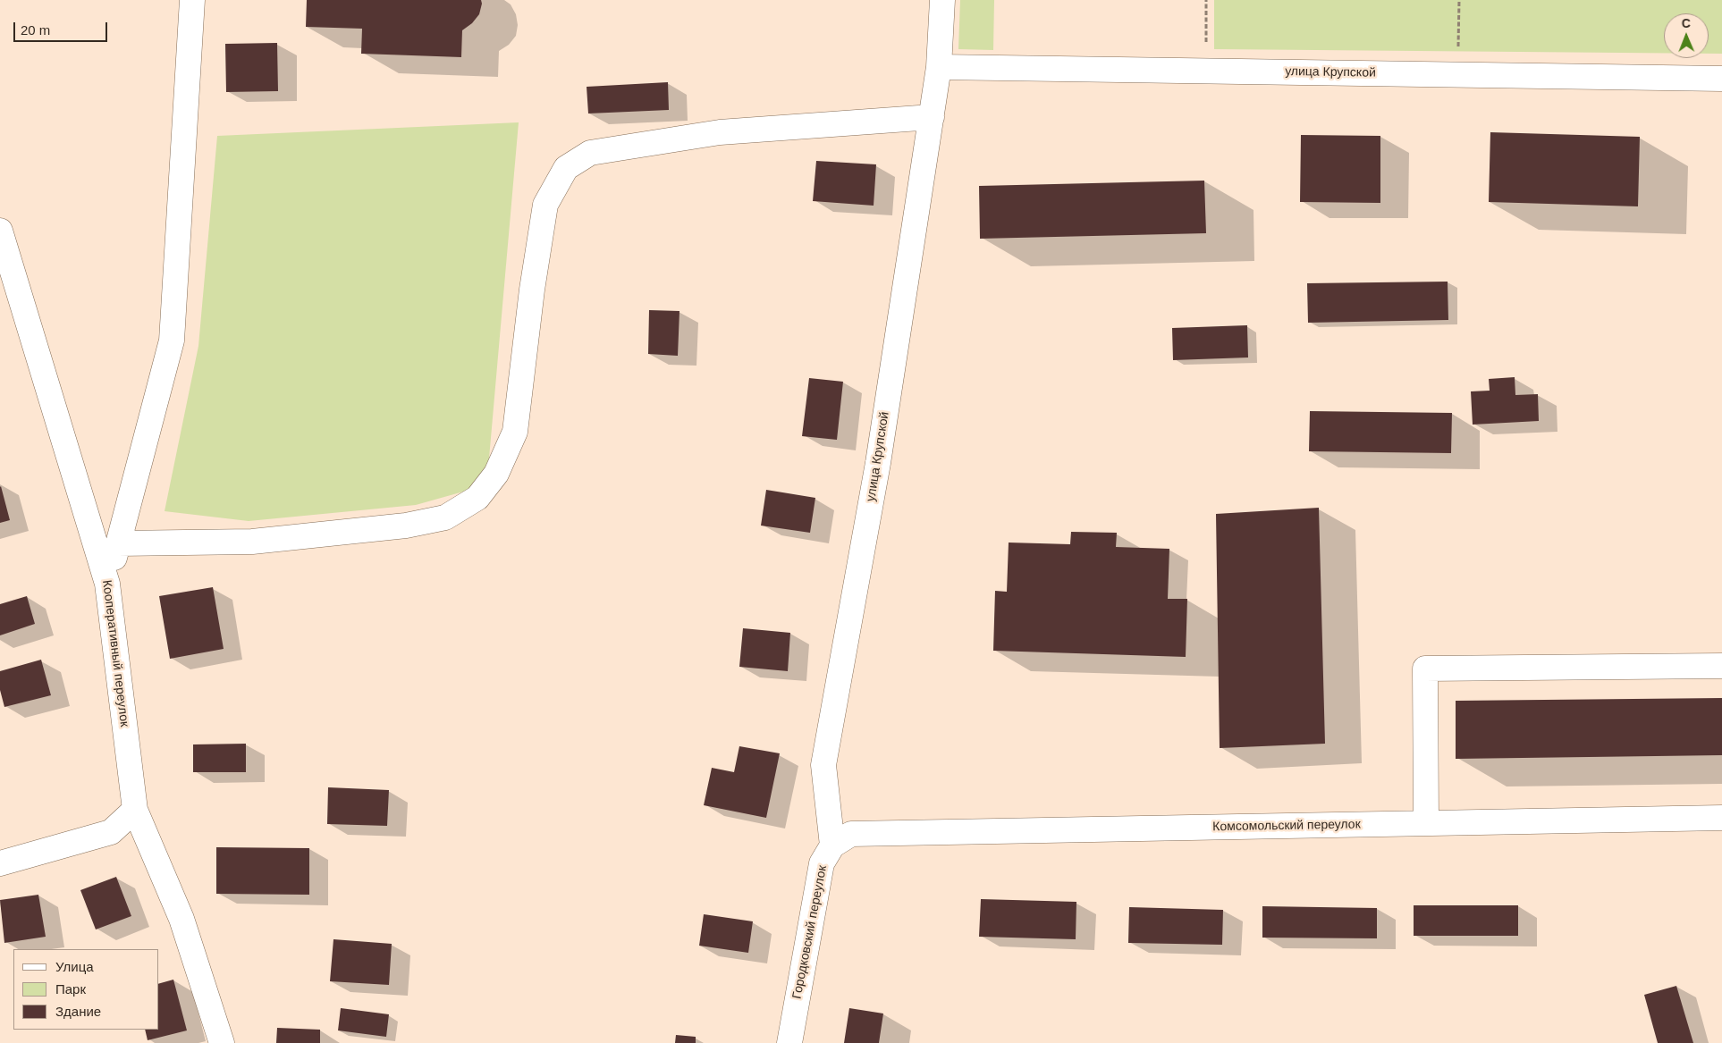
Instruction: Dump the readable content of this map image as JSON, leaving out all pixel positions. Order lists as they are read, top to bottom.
{
  "streets": {
    "street": [
      "улица Крупской",
      "Кооперативный переулок",
      "Комсомольский переулок",
      "Городковский переулок"
    ]
  },
  "crossings": [
    ["улица Крупской", "Комсомольский переулок"],
    ["улица Крупской", "Городковский переулок"],
    ["Комсомольский переулок", "Городковский переулок"]
  ],
  "legend": ["Улица", "Парк", "Здание"],
  "scale_bar": "20 m",
  "north": "top"
}
